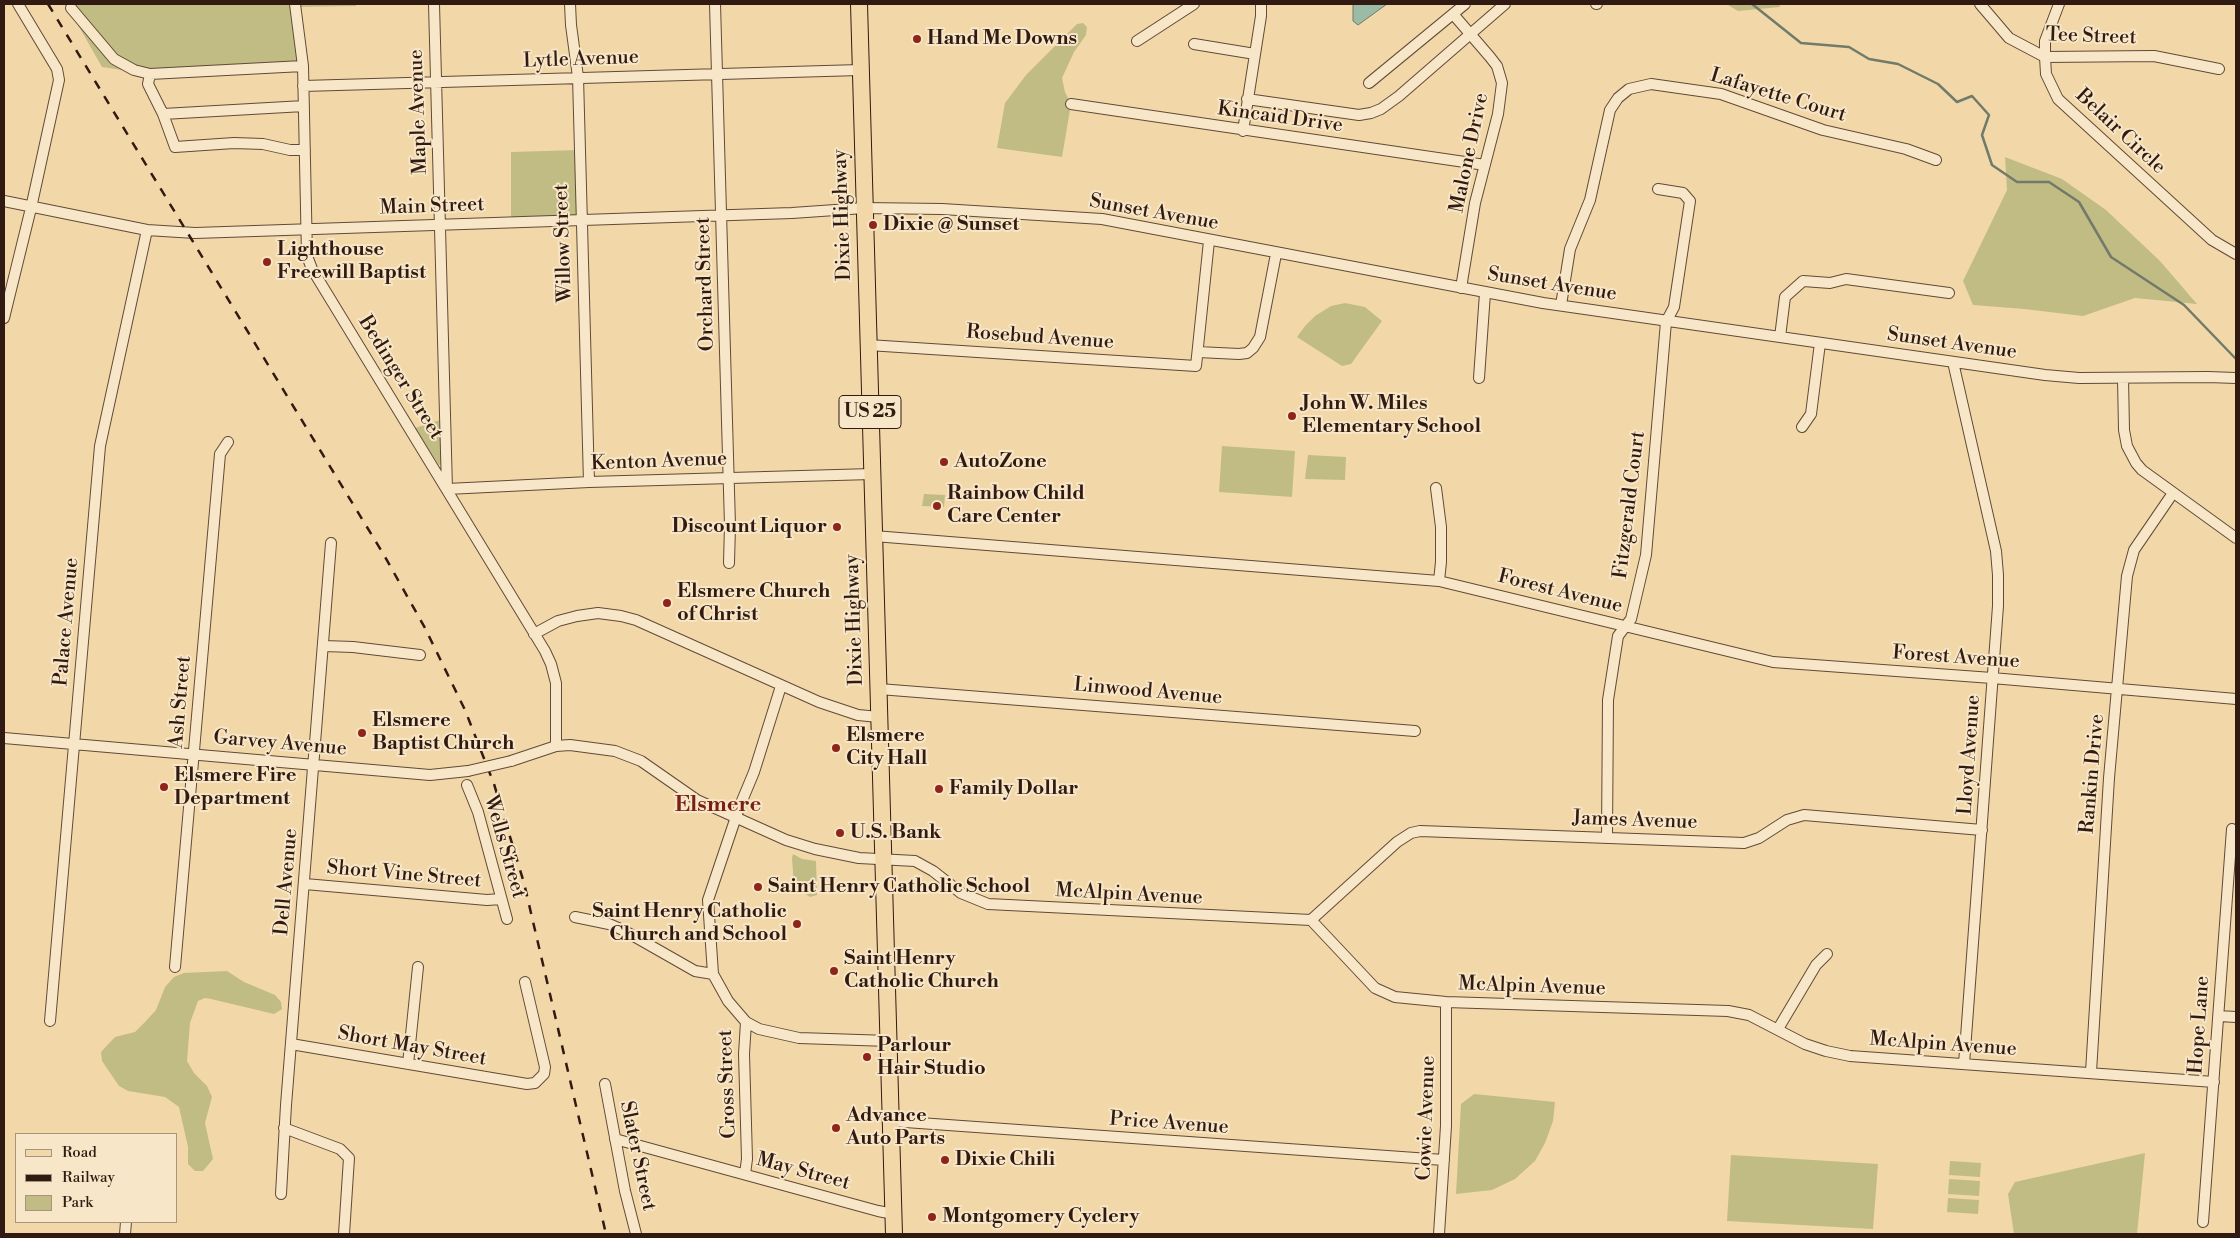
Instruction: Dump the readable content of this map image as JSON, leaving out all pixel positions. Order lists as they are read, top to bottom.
{
  "streets": {
    "main road": ["Dixie Highway", "US 25"],
    "street": [
      "Tee Street",
      "Lytle Avenue",
      "Lafayette Court",
      "Maple Avenue",
      "Kincaid Drive",
      "Belair Circle",
      "Malone Drive",
      "Main Street",
      "Sunset Avenue",
      "Willow Street",
      "Orchard Street",
      "Rosebud Avenue",
      "Bedinger Street",
      "Kenton Avenue",
      "Fitzgerald Court",
      "Forest Avenue",
      "Palace Avenue",
      "Linwood Avenue",
      "Ash Street",
      "Garvey Avenue",
      "Lloyd Avenue",
      "Rankin Drive",
      "James Avenue",
      "Wells Street",
      "Short Vine Street",
      "Dell Avenue",
      "McAlpin Avenue",
      "Hope Lane",
      "Short May Street",
      "Cross Street",
      "Cowie Avenue",
      "Price Avenue",
      "Slater Street",
      "May Street"
    ]
  },
  "crossings": [
    ["Tee Street", "Belair Circle"],
    ["Lytle Avenue", "Maple Avenue"],
    ["Lytle Avenue", "Dixie Highway"],
    ["Lytle Avenue", "Willow Street"],
    ["Lytle Avenue", "Orchard Street"],
    ["Lytle Avenue", "Bedinger Street"],
    ["Lafayette Court", "Sunset Avenue"],
    ["Maple Avenue", "Main Street"],
    ["Maple Avenue", "Bedinger Street"],
    ["Maple Avenue", "Kenton Avenue"],
    ["Kincaid Drive", "Malone Drive"],
    ["Malone Drive", "Sunset Avenue"],
    ["Main Street", "Sunset Avenue"],
    ["Main Street", "Dixie Highway"],
    ["Main Street", "Willow Street"],
    ["Main Street", "Orchard Street"],
    ["Main Street", "Bedinger Street"],
    ["Main Street", "Palace Avenue"],
    ["Sunset Avenue", "Dixie Highway"],
    ["Sunset Avenue", "Fitzgerald Court"],
    ["Sunset Avenue", "Lloyd Avenue"],
    ["Dixie Highway", "Rosebud Avenue"],
    ["Dixie Highway", "Kenton Avenue"],
    ["Dixie Highway", "Forest Avenue"],
    ["Dixie Highway", "Linwood Avenue"],
    ["Dixie Highway", "Garvey Avenue"],
    ["Dixie Highway", "McAlpin Avenue"],
    ["Dixie Highway", "Price Avenue"],
    ["Dixie Highway", "May Street"],
    ["Willow Street", "Kenton Avenue"],
    ["Orchard Street", "Kenton Avenue"],
    ["Bedinger Street", "Kenton Avenue"],
    ["Bedinger Street", "Garvey Avenue"],
    ["Fitzgerald Court", "Forest Avenue"],
    ["Fitzgerald Court", "James Avenue"],
    ["Forest Avenue", "Lloyd Avenue"],
    ["Forest Avenue", "Rankin Drive"],
    ["Palace Avenue", "Garvey Avenue"],
    ["Ash Street", "Garvey Avenue"],
    ["Garvey Avenue", "Dell Avenue"],
    ["Garvey Avenue", "McAlpin Avenue"],
    ["Garvey Avenue", "Cross Street"],
    ["Lloyd Avenue", "James Avenue"],
    ["Lloyd Avenue", "McAlpin Avenue"],
    ["Rankin Drive", "McAlpin Avenue"],
    ["James Avenue", "McAlpin Avenue"],
    ["Wells Street", "Short Vine Street"],
    ["Short Vine Street", "Dell Avenue"],
    ["Dell Avenue", "Short May Street"],
    ["McAlpin Avenue", "Hope Lane"],
    ["McAlpin Avenue", "Cowie Avenue"],
    ["Cross Street", "May Street"],
    ["Cowie Avenue", "Price Avenue"],
    ["Slater Street", "May Street"]
  ],
  "districts": ["Elsmere"],
  "places": [
    "Hand Me Downs",
    "Dixie @ Sunset",
    "Lighthouse Freewill Baptist",
    "John W. Miles Elementary School",
    "AutoZone",
    "Rainbow Child Care Center",
    "Discount Liquor",
    "Elsmere Church of Christ",
    "Elsmere Baptist Church",
    "Elsmere City Hall",
    "Elsmere Fire Department",
    "Family Dollar",
    "U.S. Bank",
    "Saint Henry Catholic School",
    "Saint Henry Catholic Church and School",
    "Saint Henry Catholic Church",
    "Parlour Hair Studio",
    "Advance Auto Parts",
    "Dixie Chili",
    "Montgomery Cyclery"
  ],
  "legend": ["Road", "Railway", "Park"]
}
